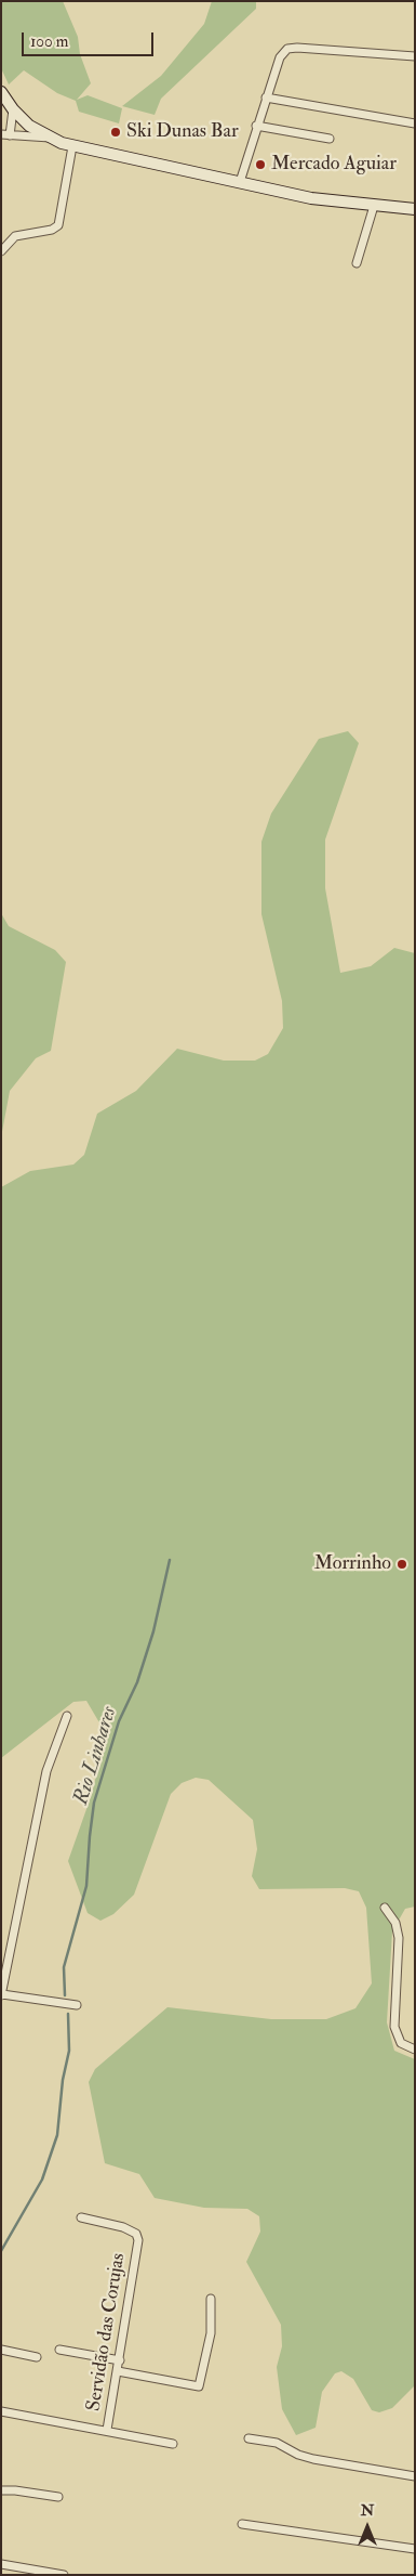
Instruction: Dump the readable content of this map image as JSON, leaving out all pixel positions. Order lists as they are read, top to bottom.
{
  "streets": {
    "street": ["Servidão das Corujas"]
  },
  "water": ["Rio Linhares"],
  "places": ["Ski Dunas Bar", "Mercado Aguiar", "Morrinho"],
  "scale_bar": "100 m",
  "north": "top"
}
